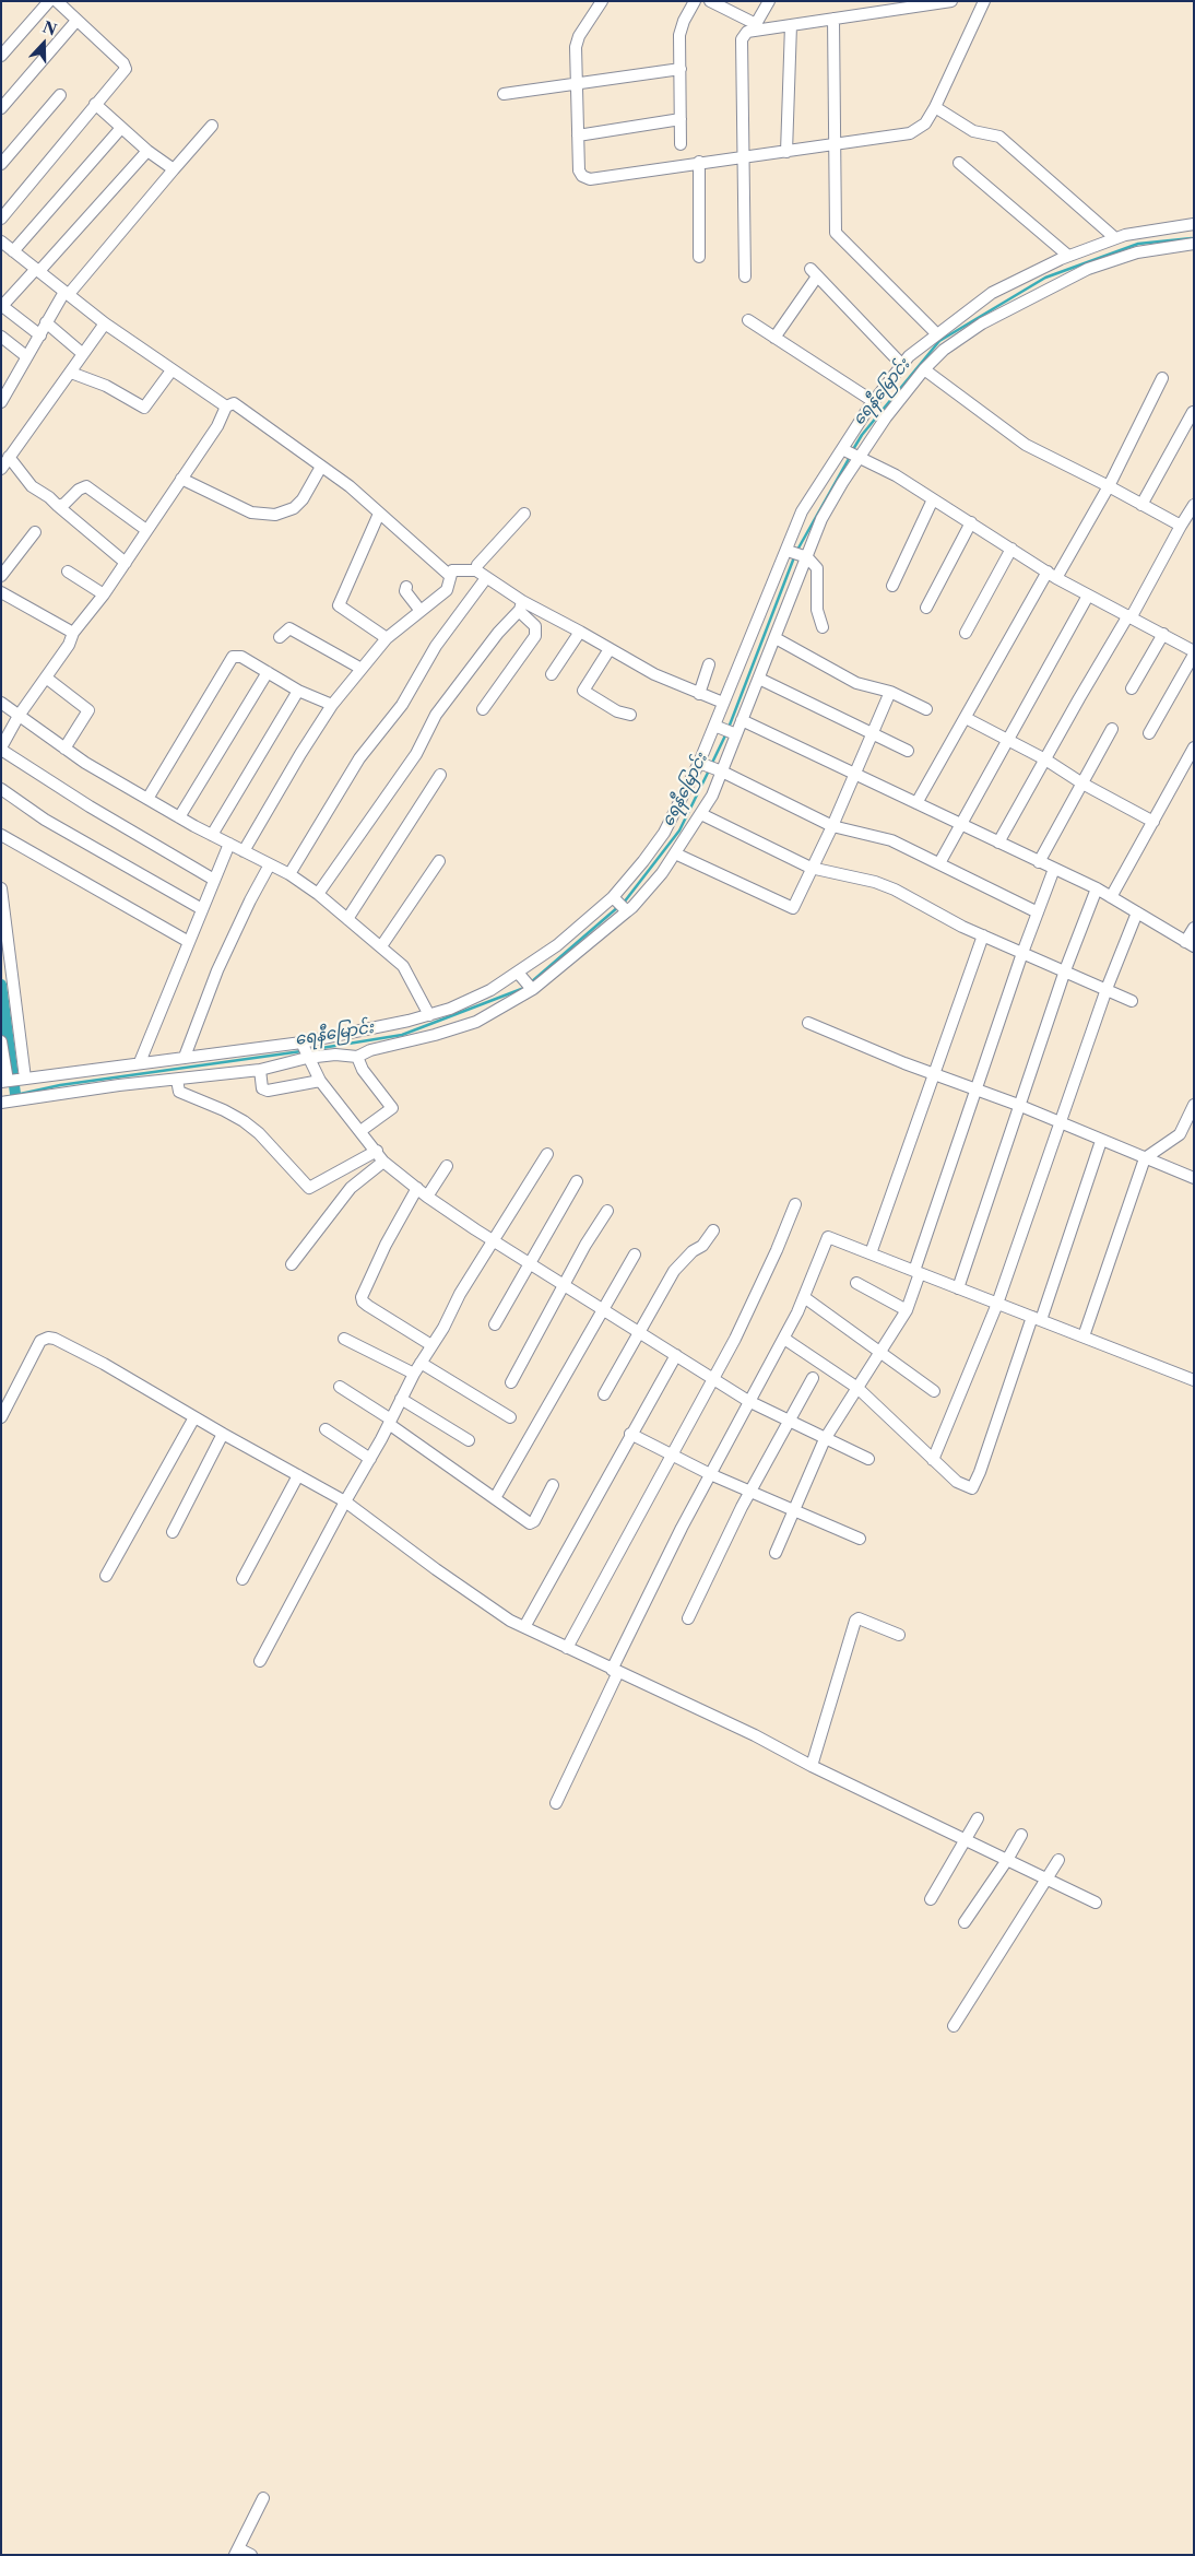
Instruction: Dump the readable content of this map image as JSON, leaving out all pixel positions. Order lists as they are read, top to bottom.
{
  "water": ["ရေနီမြောင်း"],
  "north": "top"
}
